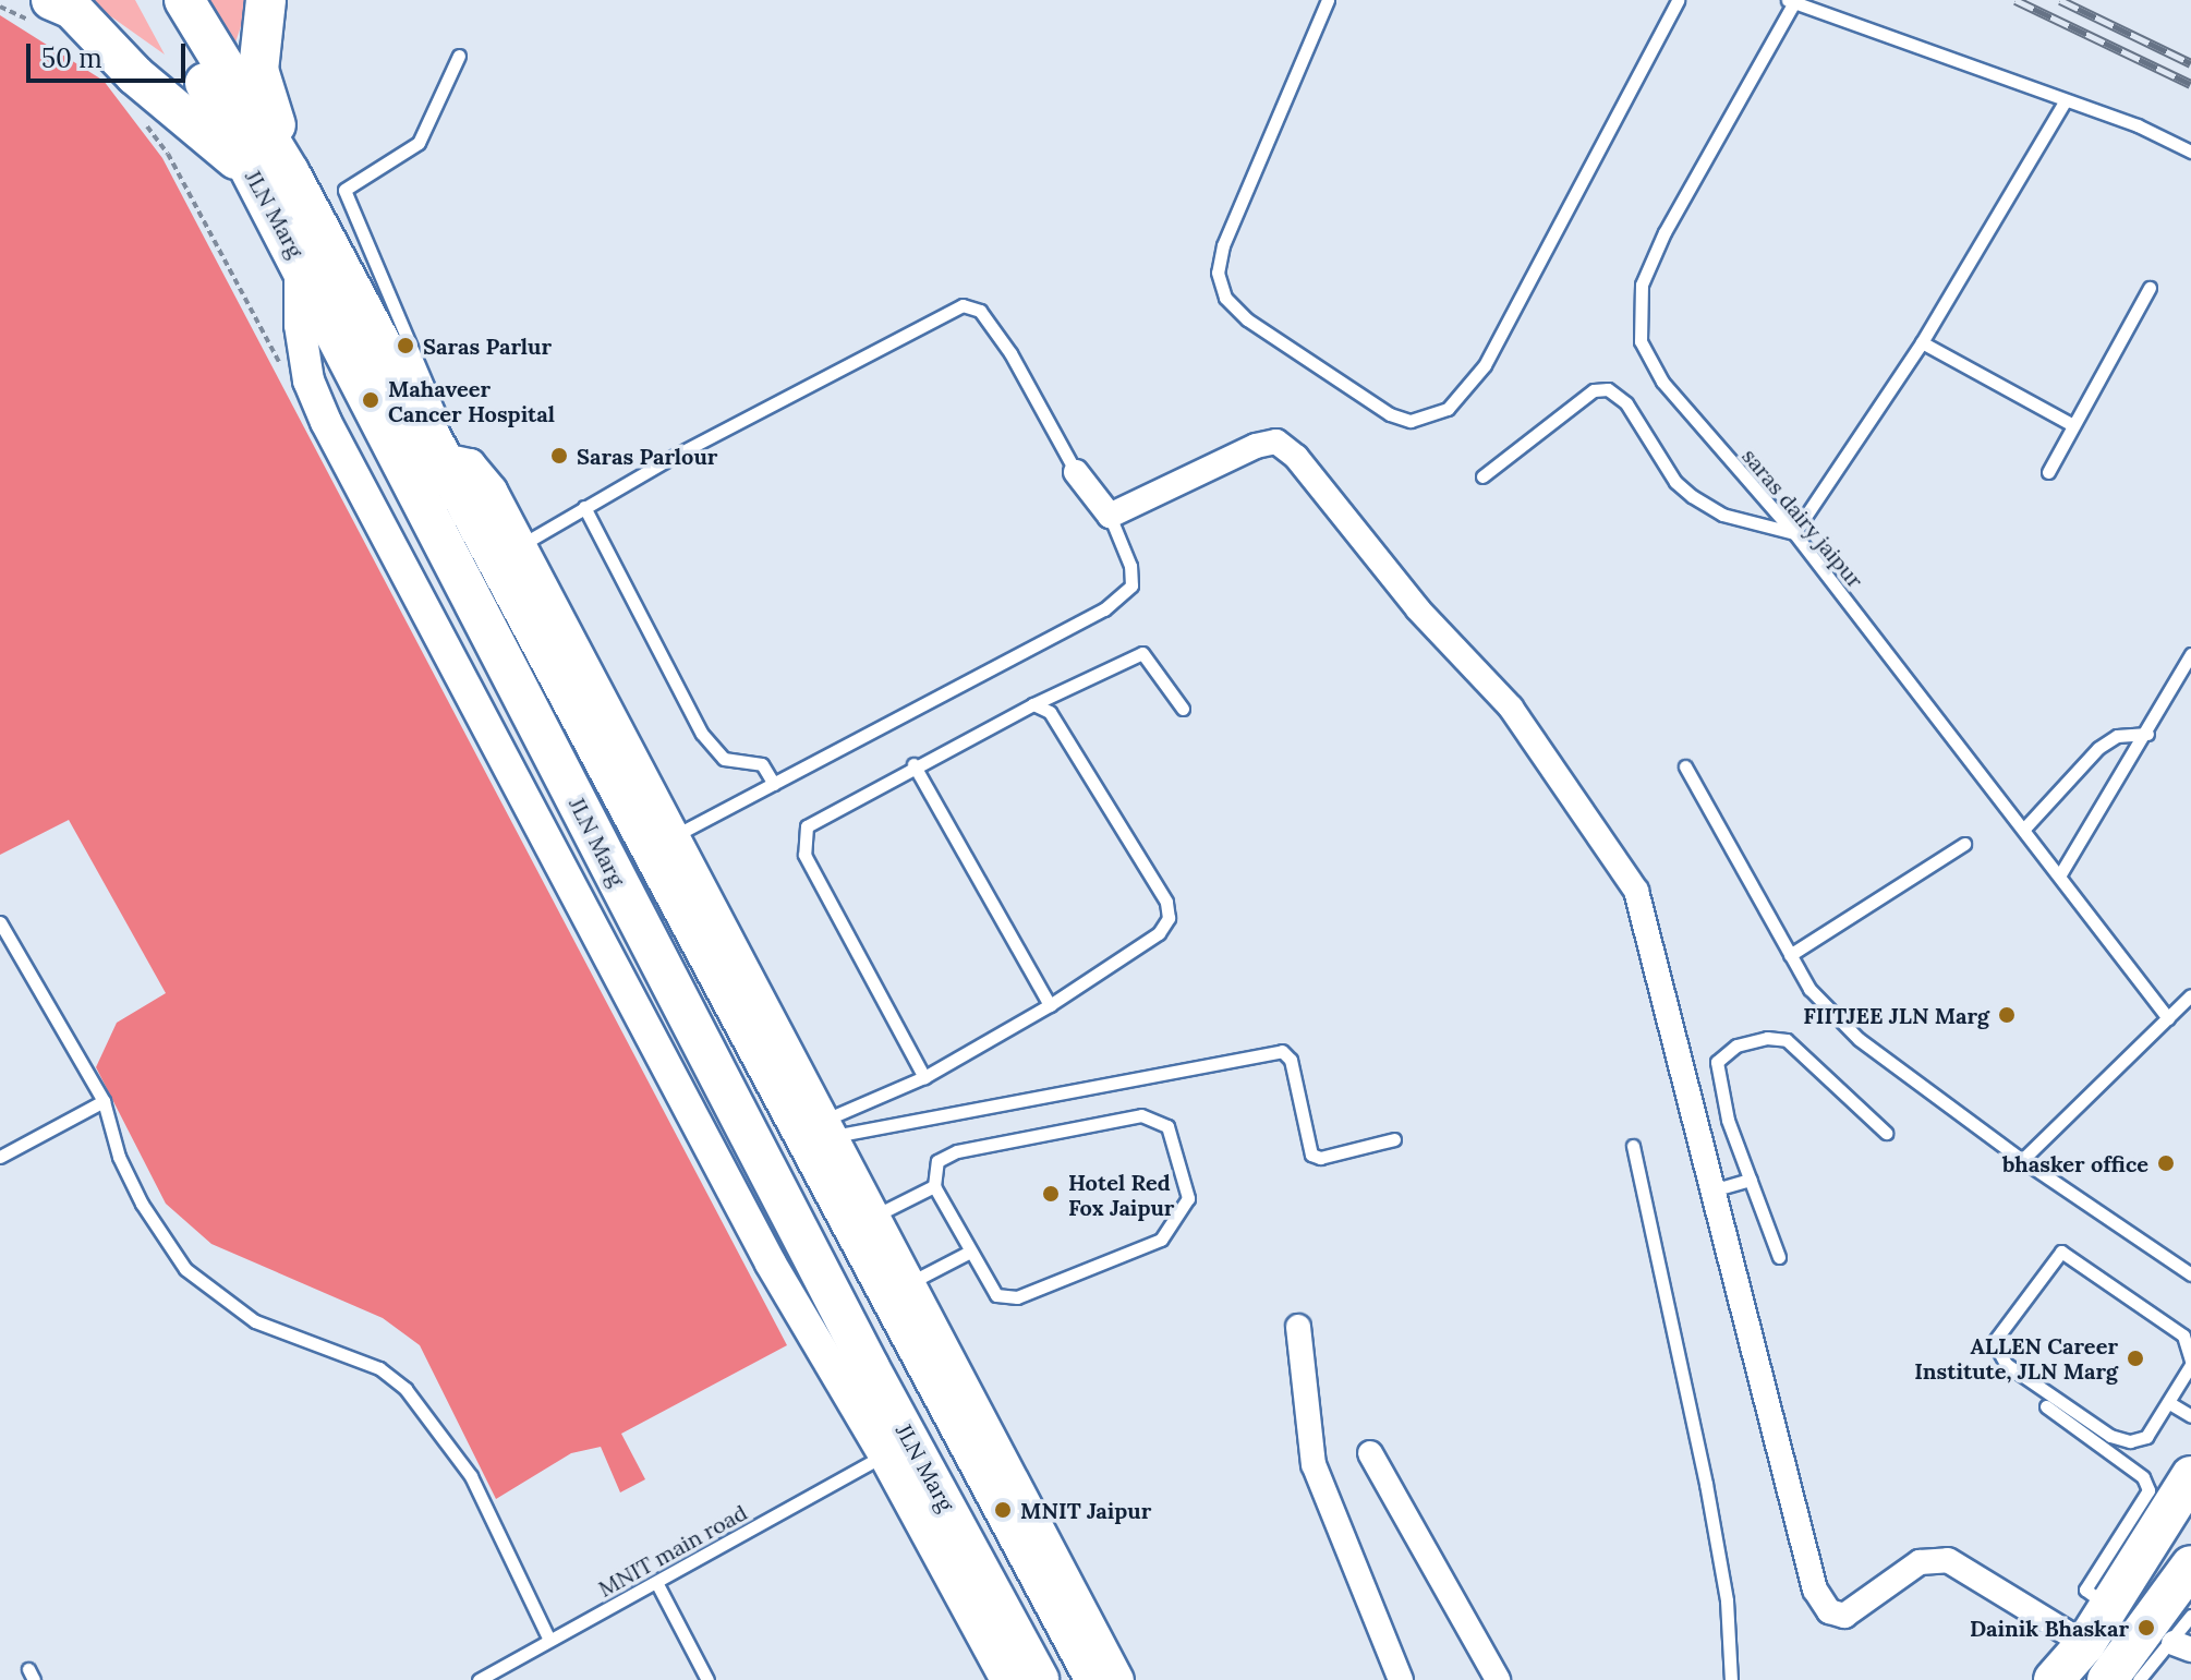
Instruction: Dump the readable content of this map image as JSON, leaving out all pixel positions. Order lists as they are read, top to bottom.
{
  "streets": {
    "main road": ["JLN Marg"],
    "lane": ["saras dairy jaipur", "MNIT main road"]
  },
  "crossings": [
    ["JLN Marg", "MNIT main road"]
  ],
  "places": [
    "Saras Parlur",
    "Mahaveer Cancer Hospital",
    "Saras Parlour",
    "FIITJEE JLN Marg",
    "bhasker office",
    "Hotel Red Fox Jaipur",
    "ALLEN Career Institute, JLN Marg",
    "MNIT Jaipur",
    "Dainik Bhaskar"
  ],
  "scale_bar": "50 m"
}
